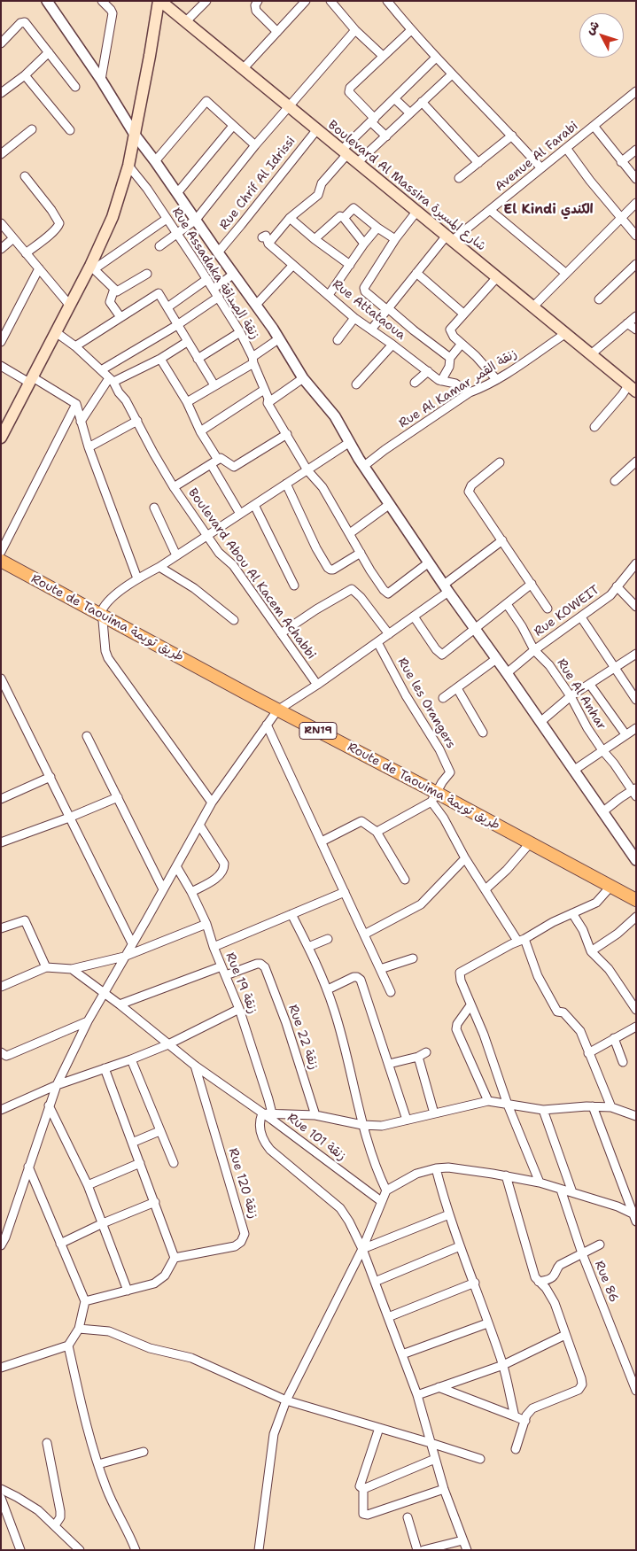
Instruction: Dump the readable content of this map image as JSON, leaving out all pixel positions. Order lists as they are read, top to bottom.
{
  "streets": {
    "main road": ["Boulevard Al Massira شارع المسيرة", "Route de Taouima طريق تويمة", "RN19"],
    "street": [
      "Avenue Al Farabi",
      "Rue Chrif Al Idrissi",
      "Rue Assadaka زنقة الصداقة",
      "Rue Attataoua",
      "Rue Al Kamar زنقة القمر",
      "Boulevard Abou Al Kacem Achabbi",
      "Rue KOWEIT",
      "Rue Al Anhar",
      "Rue les Orangers",
      "Rue 19 زنقة",
      "Rue 22 زنقة",
      "Rue 101 زنقة",
      "Rue 120 زنقة",
      "Rue 86"
    ]
  },
  "crossings": [
    ["Avenue Al Farabi", "Boulevard Al Massira شارع المسيرة"],
    ["Avenue Al Farabi", "Rue Attataoua"],
    ["Rue Chrif Al Idrissi", "Boulevard Al Massira شارع المسيرة"],
    ["Boulevard Al Massira شارع المسيرة", "Rue Al Kamar زنقة القمر"],
    ["Rue Attataoua", "Rue Al Kamar زنقة القمر"],
    ["Rue KOWEIT", "Rue Al Anhar"],
    ["Route de Taouima طريق تويمة", "Rue les Orangers"],
    ["Rue 19 زنقة", "Rue 22 زنقة"],
    ["Rue 101 زنقة", "Rue 120 زنقة"]
  ],
  "districts": ["El Kindi الكندي"],
  "north": "top left"
}
